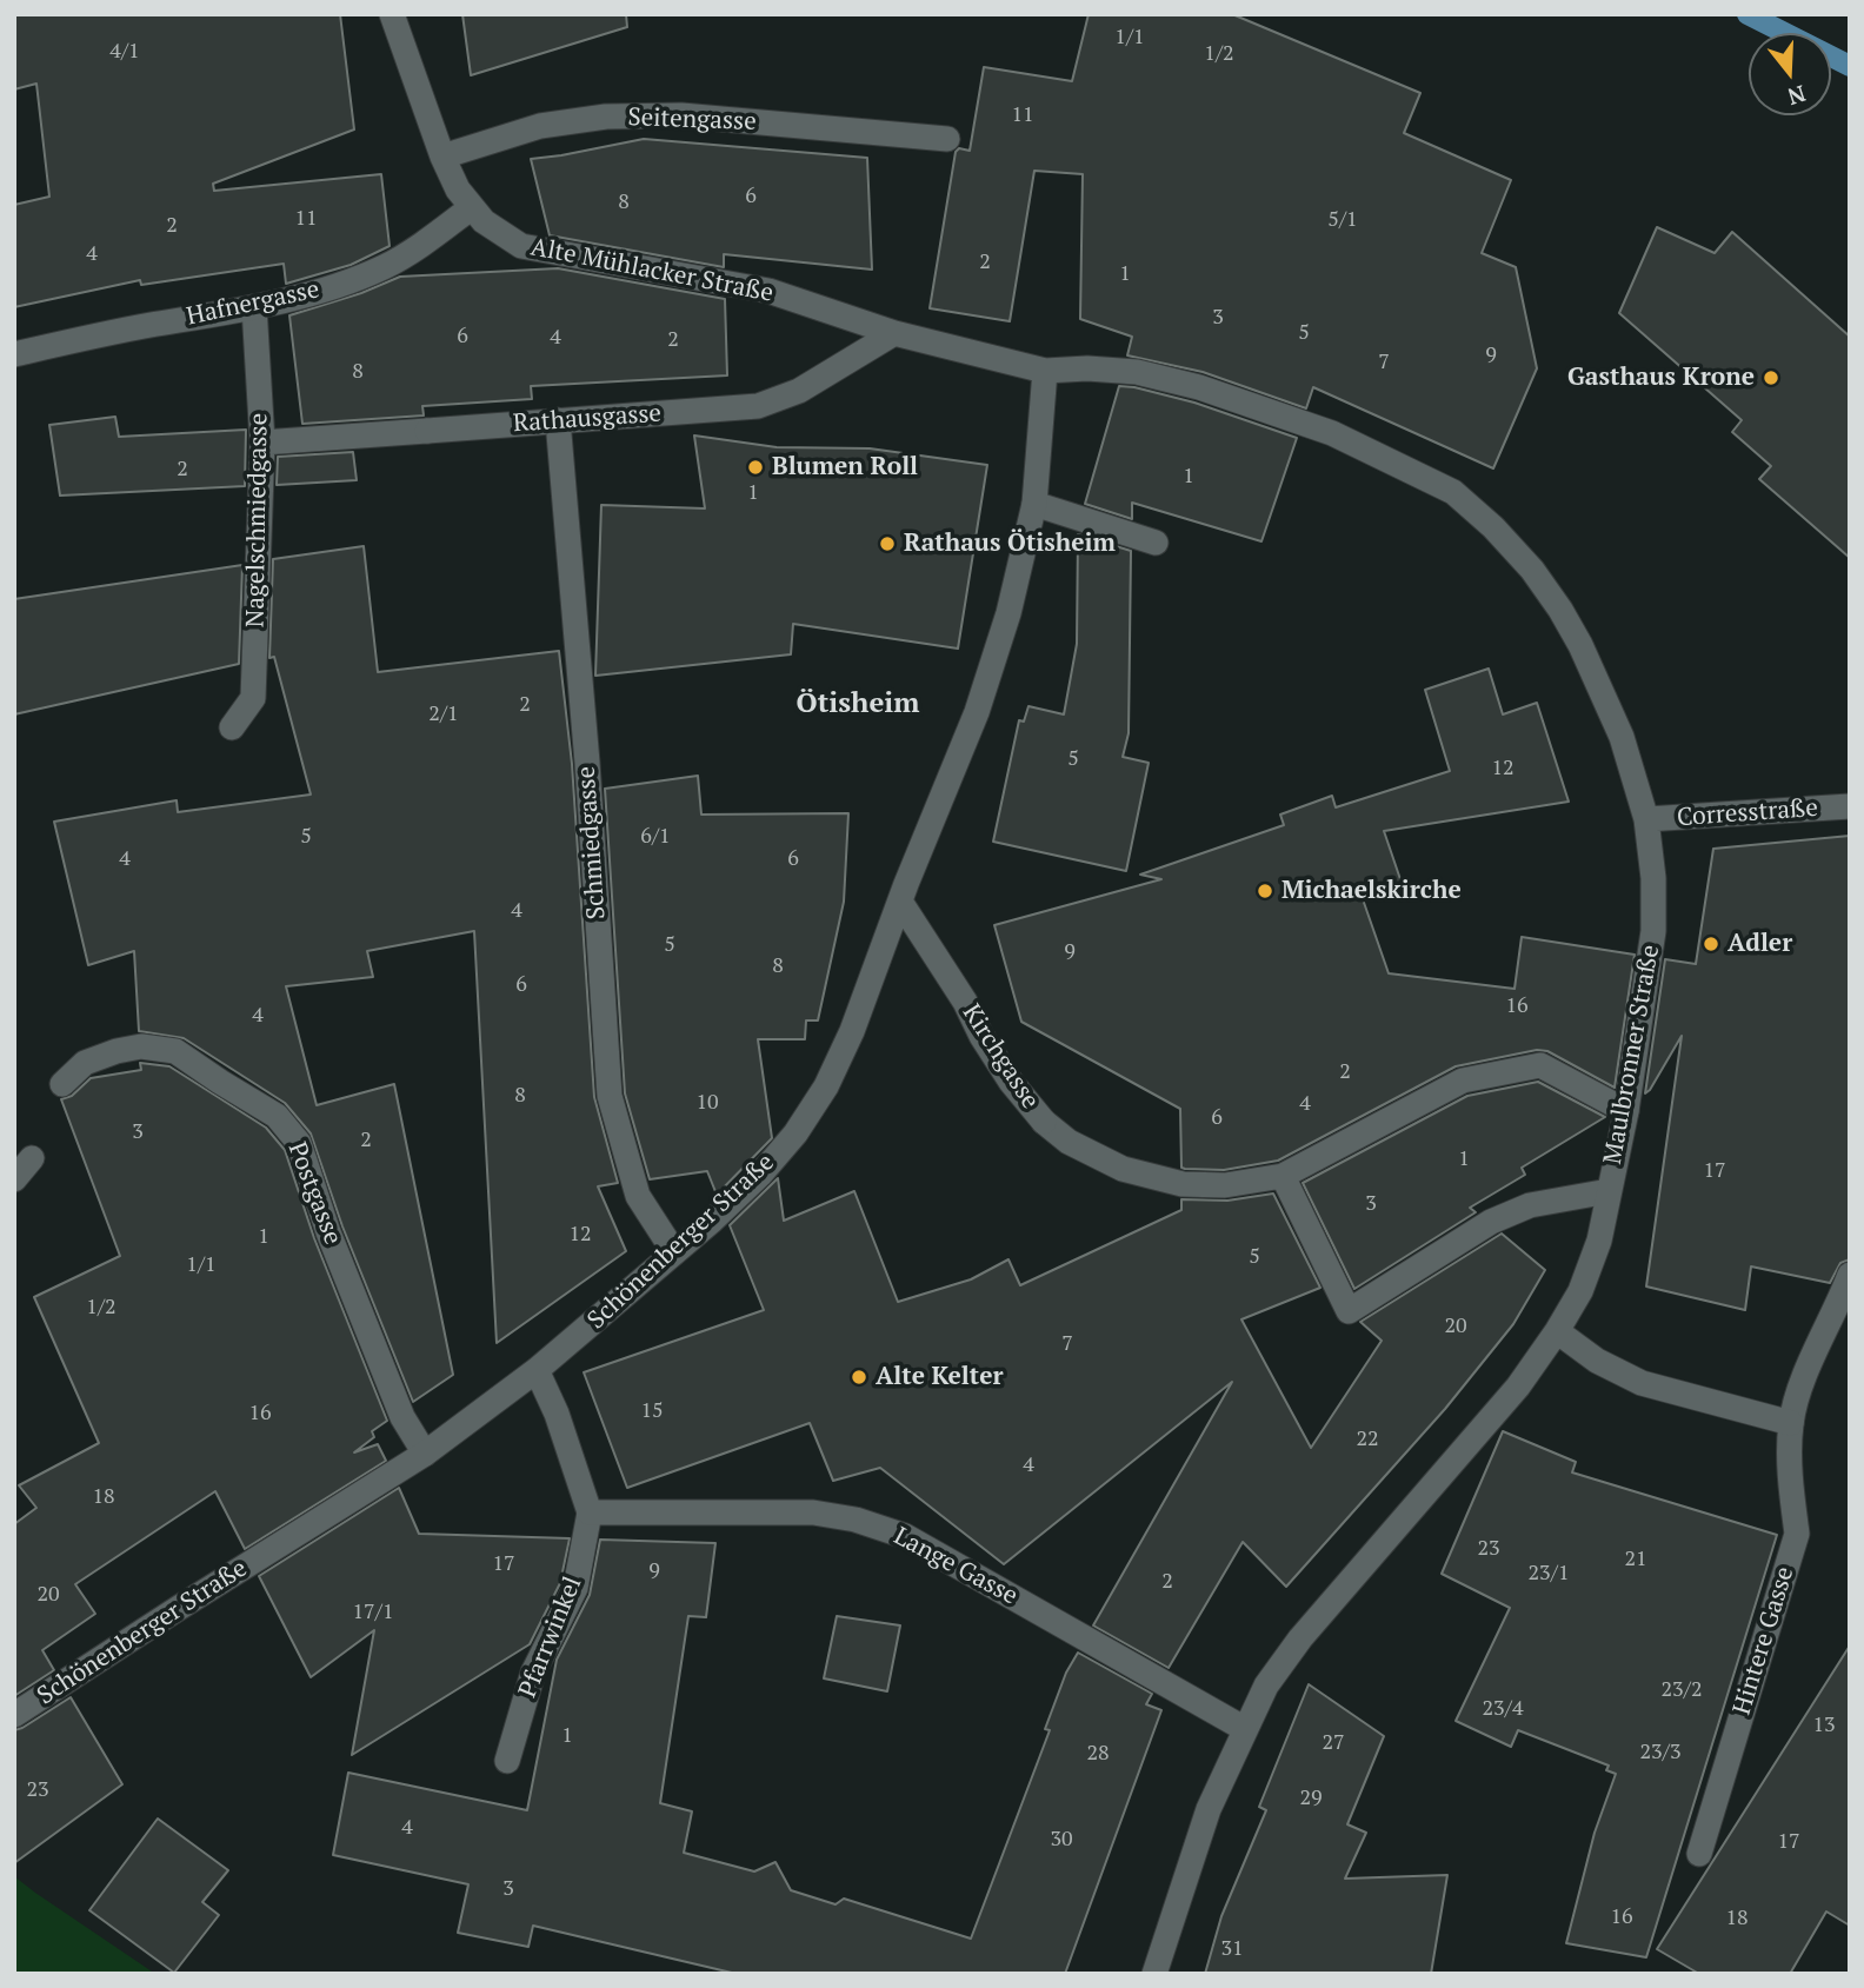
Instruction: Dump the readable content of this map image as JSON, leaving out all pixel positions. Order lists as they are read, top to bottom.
{
  "streets": {
    "street": [
      "Seitengasse",
      "Alte Mühlacker Straße",
      "Hafnergasse",
      "Rathausgasse",
      "Nagelschmiedgasse",
      "Corresstraße",
      "Schmiedgasse",
      "Maulbronner Straße",
      "Kirchgasse",
      "Postgasse",
      "Schönenberger Straße",
      "Lange Gasse",
      "Pfarrwinkel",
      "Hintere Gasse"
    ]
  },
  "crossings": [
    ["Seitengasse", "Alte Mühlacker Straße"],
    ["Alte Mühlacker Straße", "Hafnergasse"],
    ["Alte Mühlacker Straße", "Rathausgasse"],
    ["Alte Mühlacker Straße", "Maulbronner Straße"],
    ["Alte Mühlacker Straße", "Schönenberger Straße"],
    ["Hafnergasse", "Nagelschmiedgasse"],
    ["Rathausgasse", "Nagelschmiedgasse"],
    ["Rathausgasse", "Schmiedgasse"],
    ["Corresstraße", "Maulbronner Straße"],
    ["Schmiedgasse", "Schönenberger Straße"],
    ["Maulbronner Straße", "Kirchgasse"],
    ["Maulbronner Straße", "Schönenberger Straße"],
    ["Maulbronner Straße", "Lange Gasse"],
    ["Kirchgasse", "Schönenberger Straße"],
    ["Postgasse", "Schönenberger Straße"],
    ["Lange Gasse", "Pfarrwinkel"]
  ],
  "districts": ["Ötisheim"],
  "places": [
    "Gasthaus Krone",
    "Blumen Roll",
    "Rathaus Ötisheim",
    "Michaelskirche",
    "Adler",
    "Alte Kelter"
  ],
  "house_numbers": [
    "1/1",
    "4/1",
    "1/2",
    "11",
    "6",
    "8",
    "11",
    "5/1",
    "2",
    "4",
    "2",
    "1",
    "3",
    "5",
    "6",
    "4",
    "2",
    "9",
    "7",
    "8",
    "2",
    "1",
    "1",
    "2",
    "2/1",
    "5",
    "12",
    "5",
    "6/1",
    "4",
    "6",
    "4",
    "5",
    "9",
    "8",
    "6",
    "16",
    "4",
    "2",
    "8",
    "10",
    "4",
    "6",
    "3",
    "2",
    "1",
    "17",
    "3",
    "12",
    "1",
    "5",
    "1/1",
    "1/2",
    "20",
    "7",
    "15",
    "16",
    "22",
    "4",
    "18",
    "23",
    "21",
    "17",
    "9",
    "23/1",
    "2",
    "20",
    "17/1",
    "23/2",
    "23/4",
    "13",
    "1",
    "27",
    "23/3",
    "28",
    "23",
    "29",
    "4",
    "30",
    "17",
    "3",
    "16",
    "18",
    "31"
  ],
  "north": "bottom"
}
